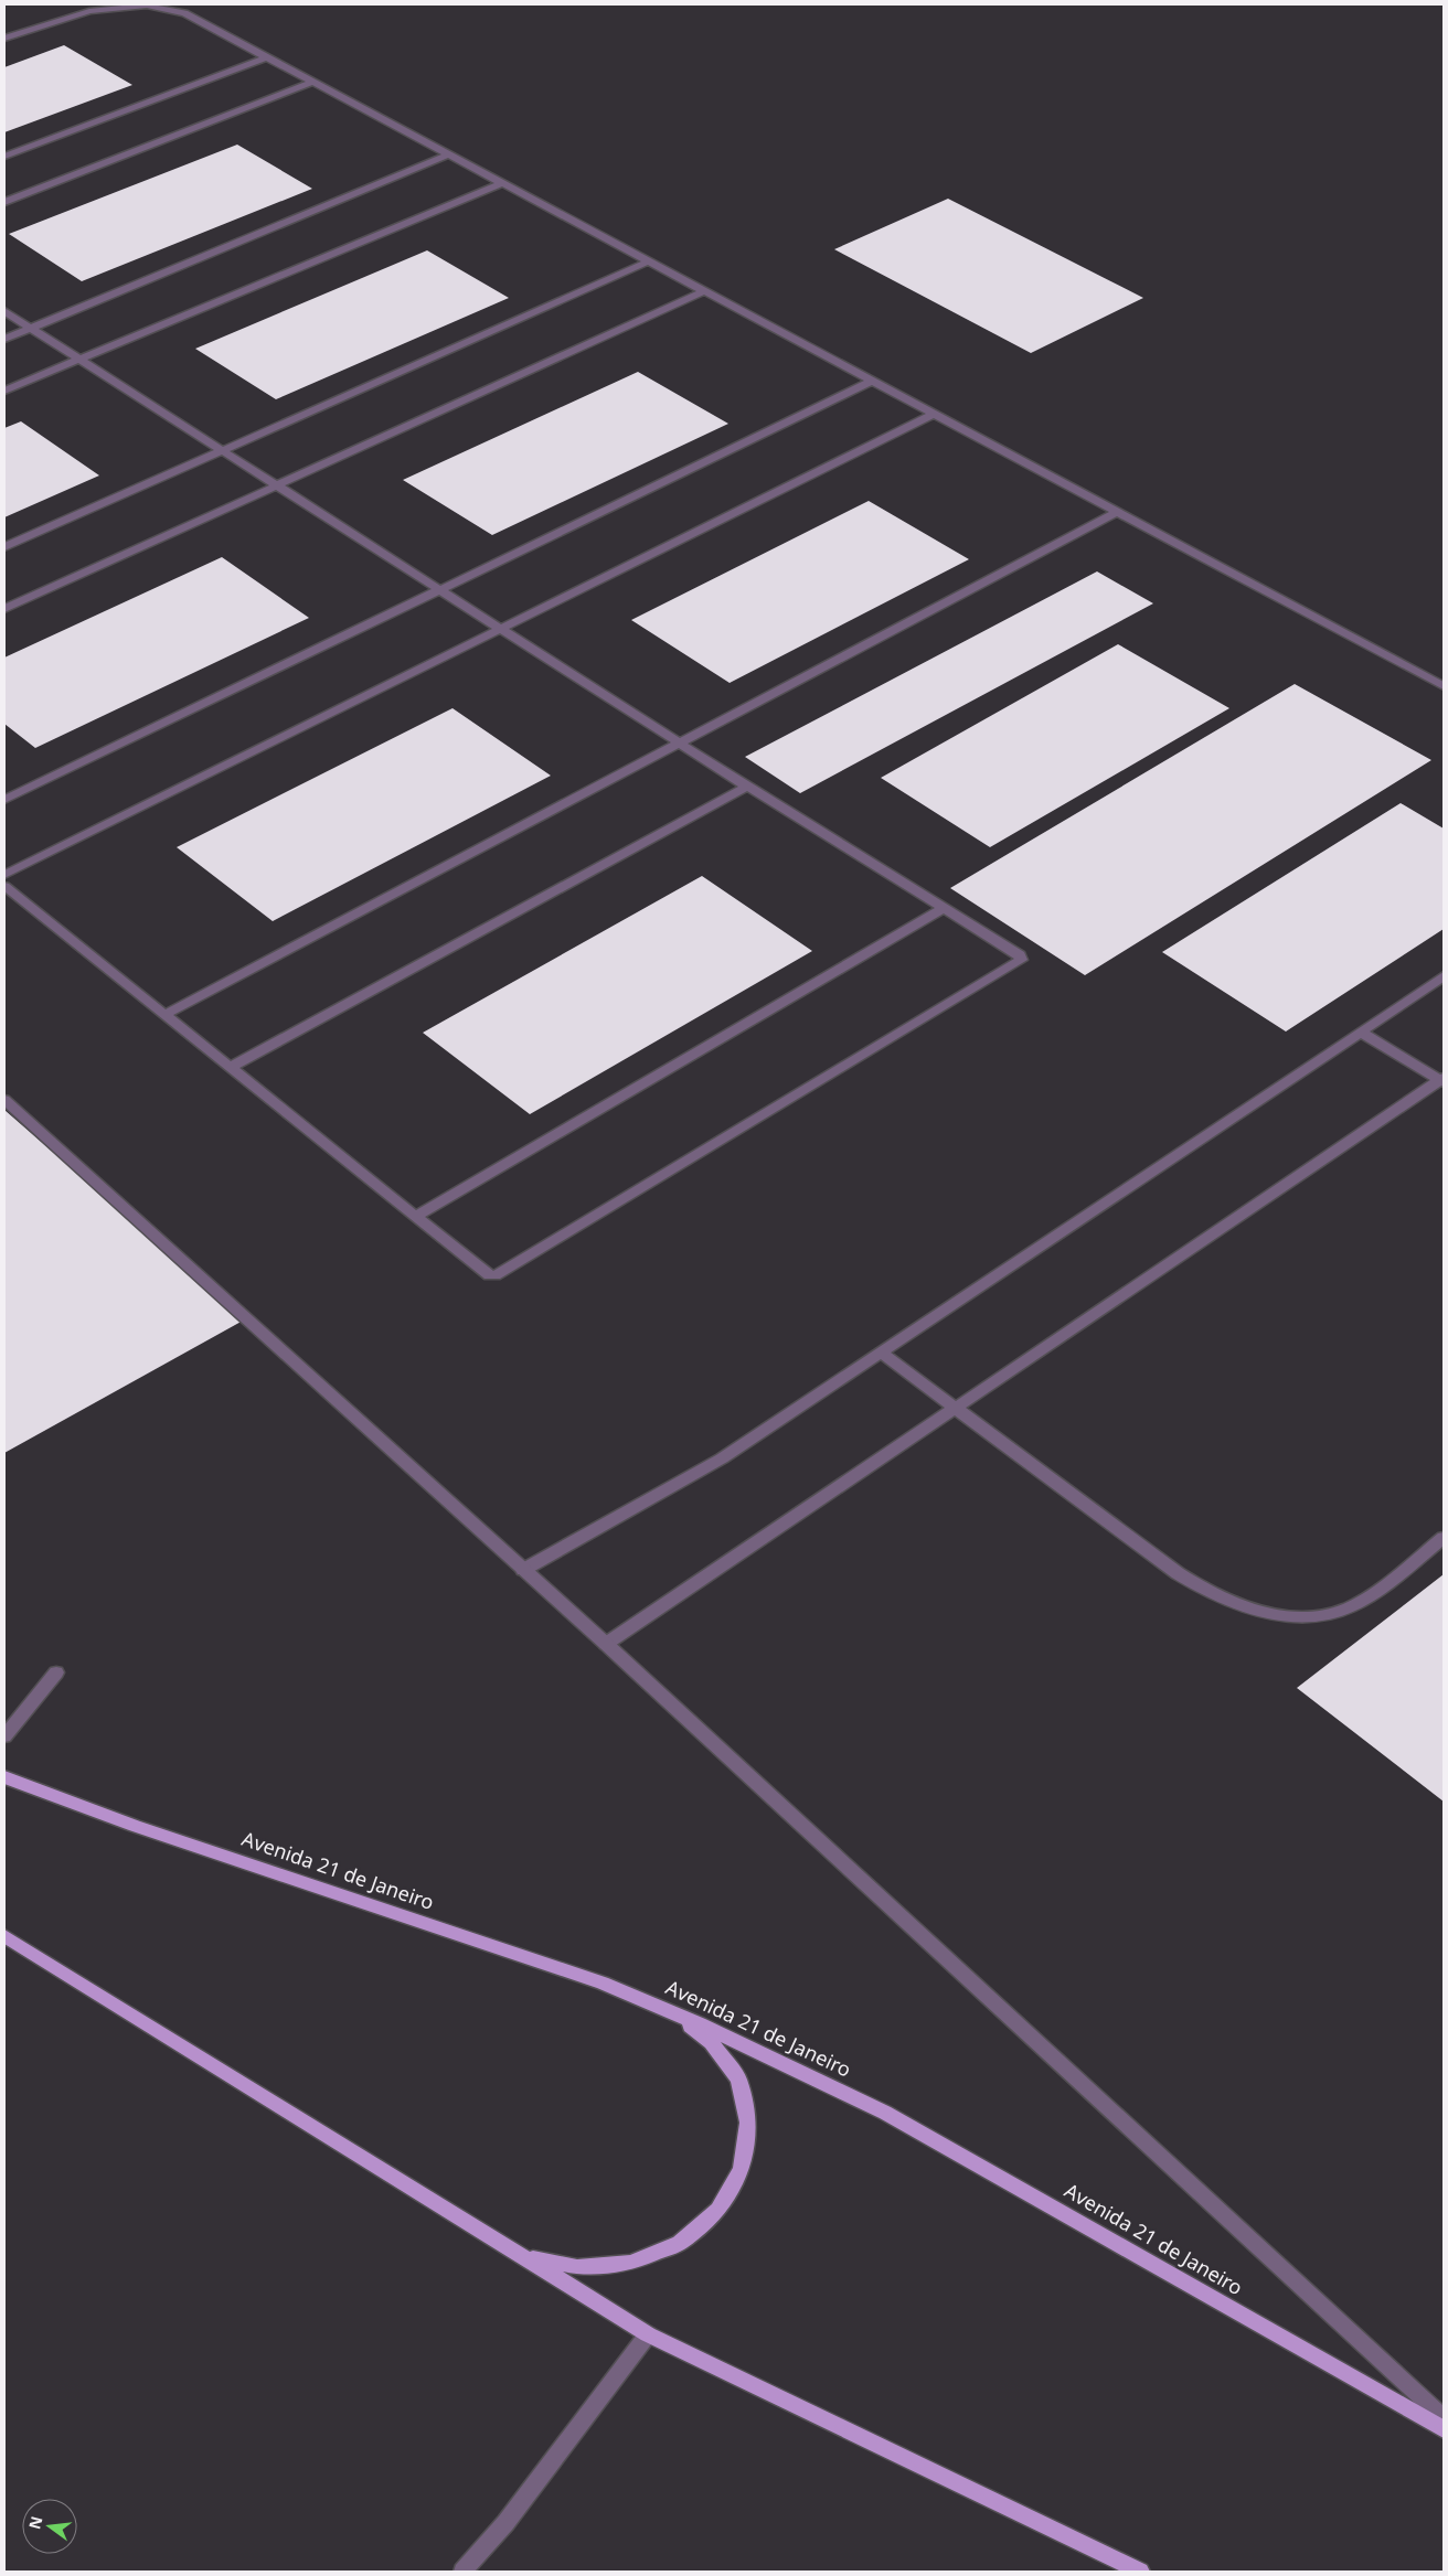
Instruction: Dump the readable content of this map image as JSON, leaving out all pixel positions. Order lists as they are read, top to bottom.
{
  "streets": {
    "main road": ["Avenida 21 de Janeiro"]
  },
  "north": "left"
}
